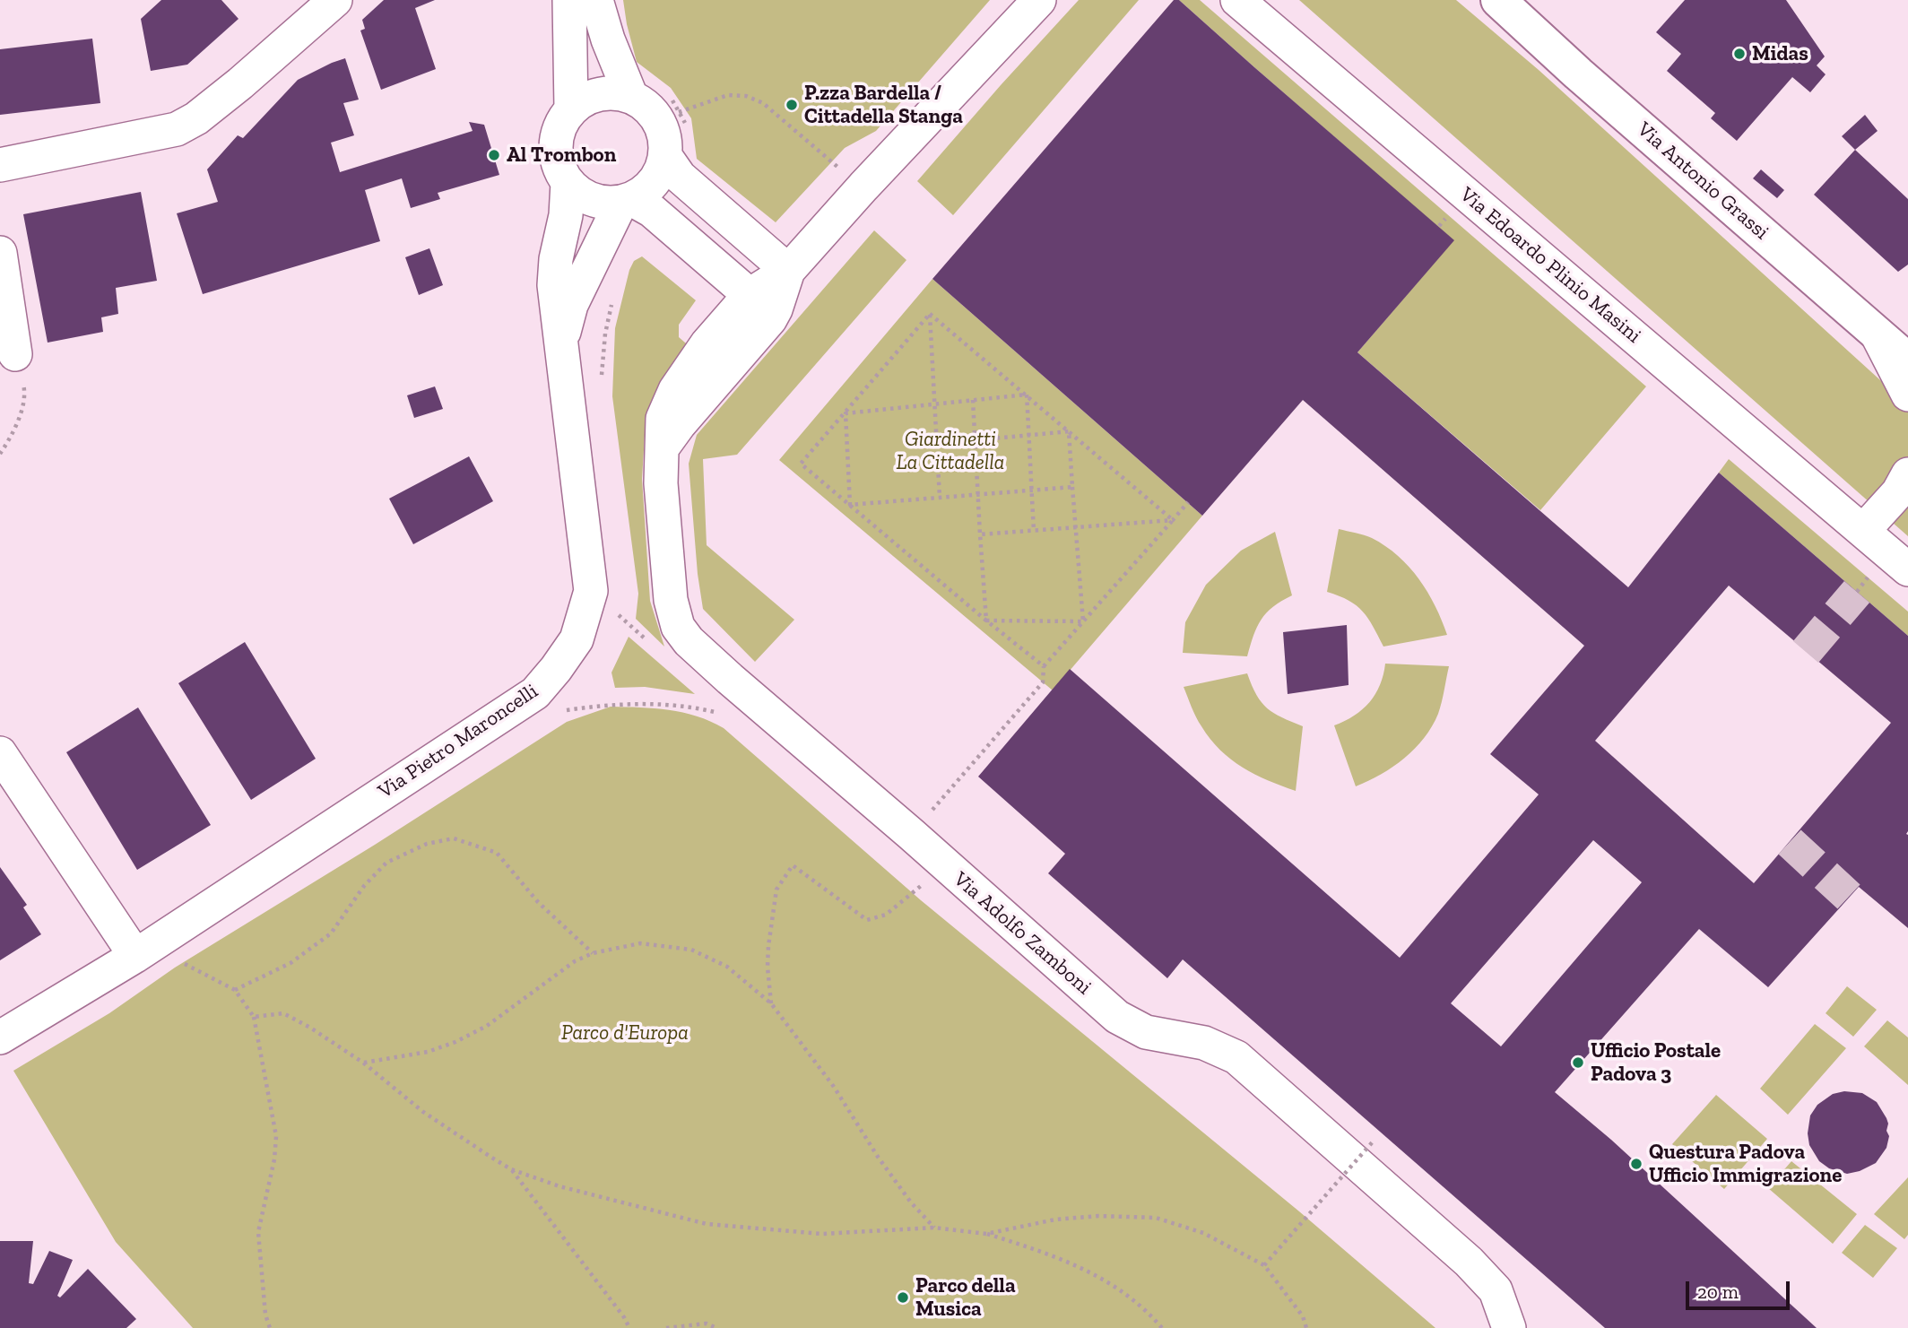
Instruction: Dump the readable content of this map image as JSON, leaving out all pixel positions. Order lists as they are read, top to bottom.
{
  "streets": {
    "street": [
      "Via Antonio Grassi",
      "Via Edoardo Plinio Masini",
      "Via Pietro Maroncelli",
      "Via Adolfo Zamboni"
    ]
  },
  "parks": ["Giardinetti La Cittadella", "Parco d'Europa"],
  "places": [
    "Midas",
    "P.zza Bardella / Cittadella Stanga",
    "Al Trombon",
    "Ufficio Postale Padova 3",
    "Questura Padova Ufficio Immigrazione",
    "Parco della Musica"
  ],
  "scale_bar": "20 m"
}
